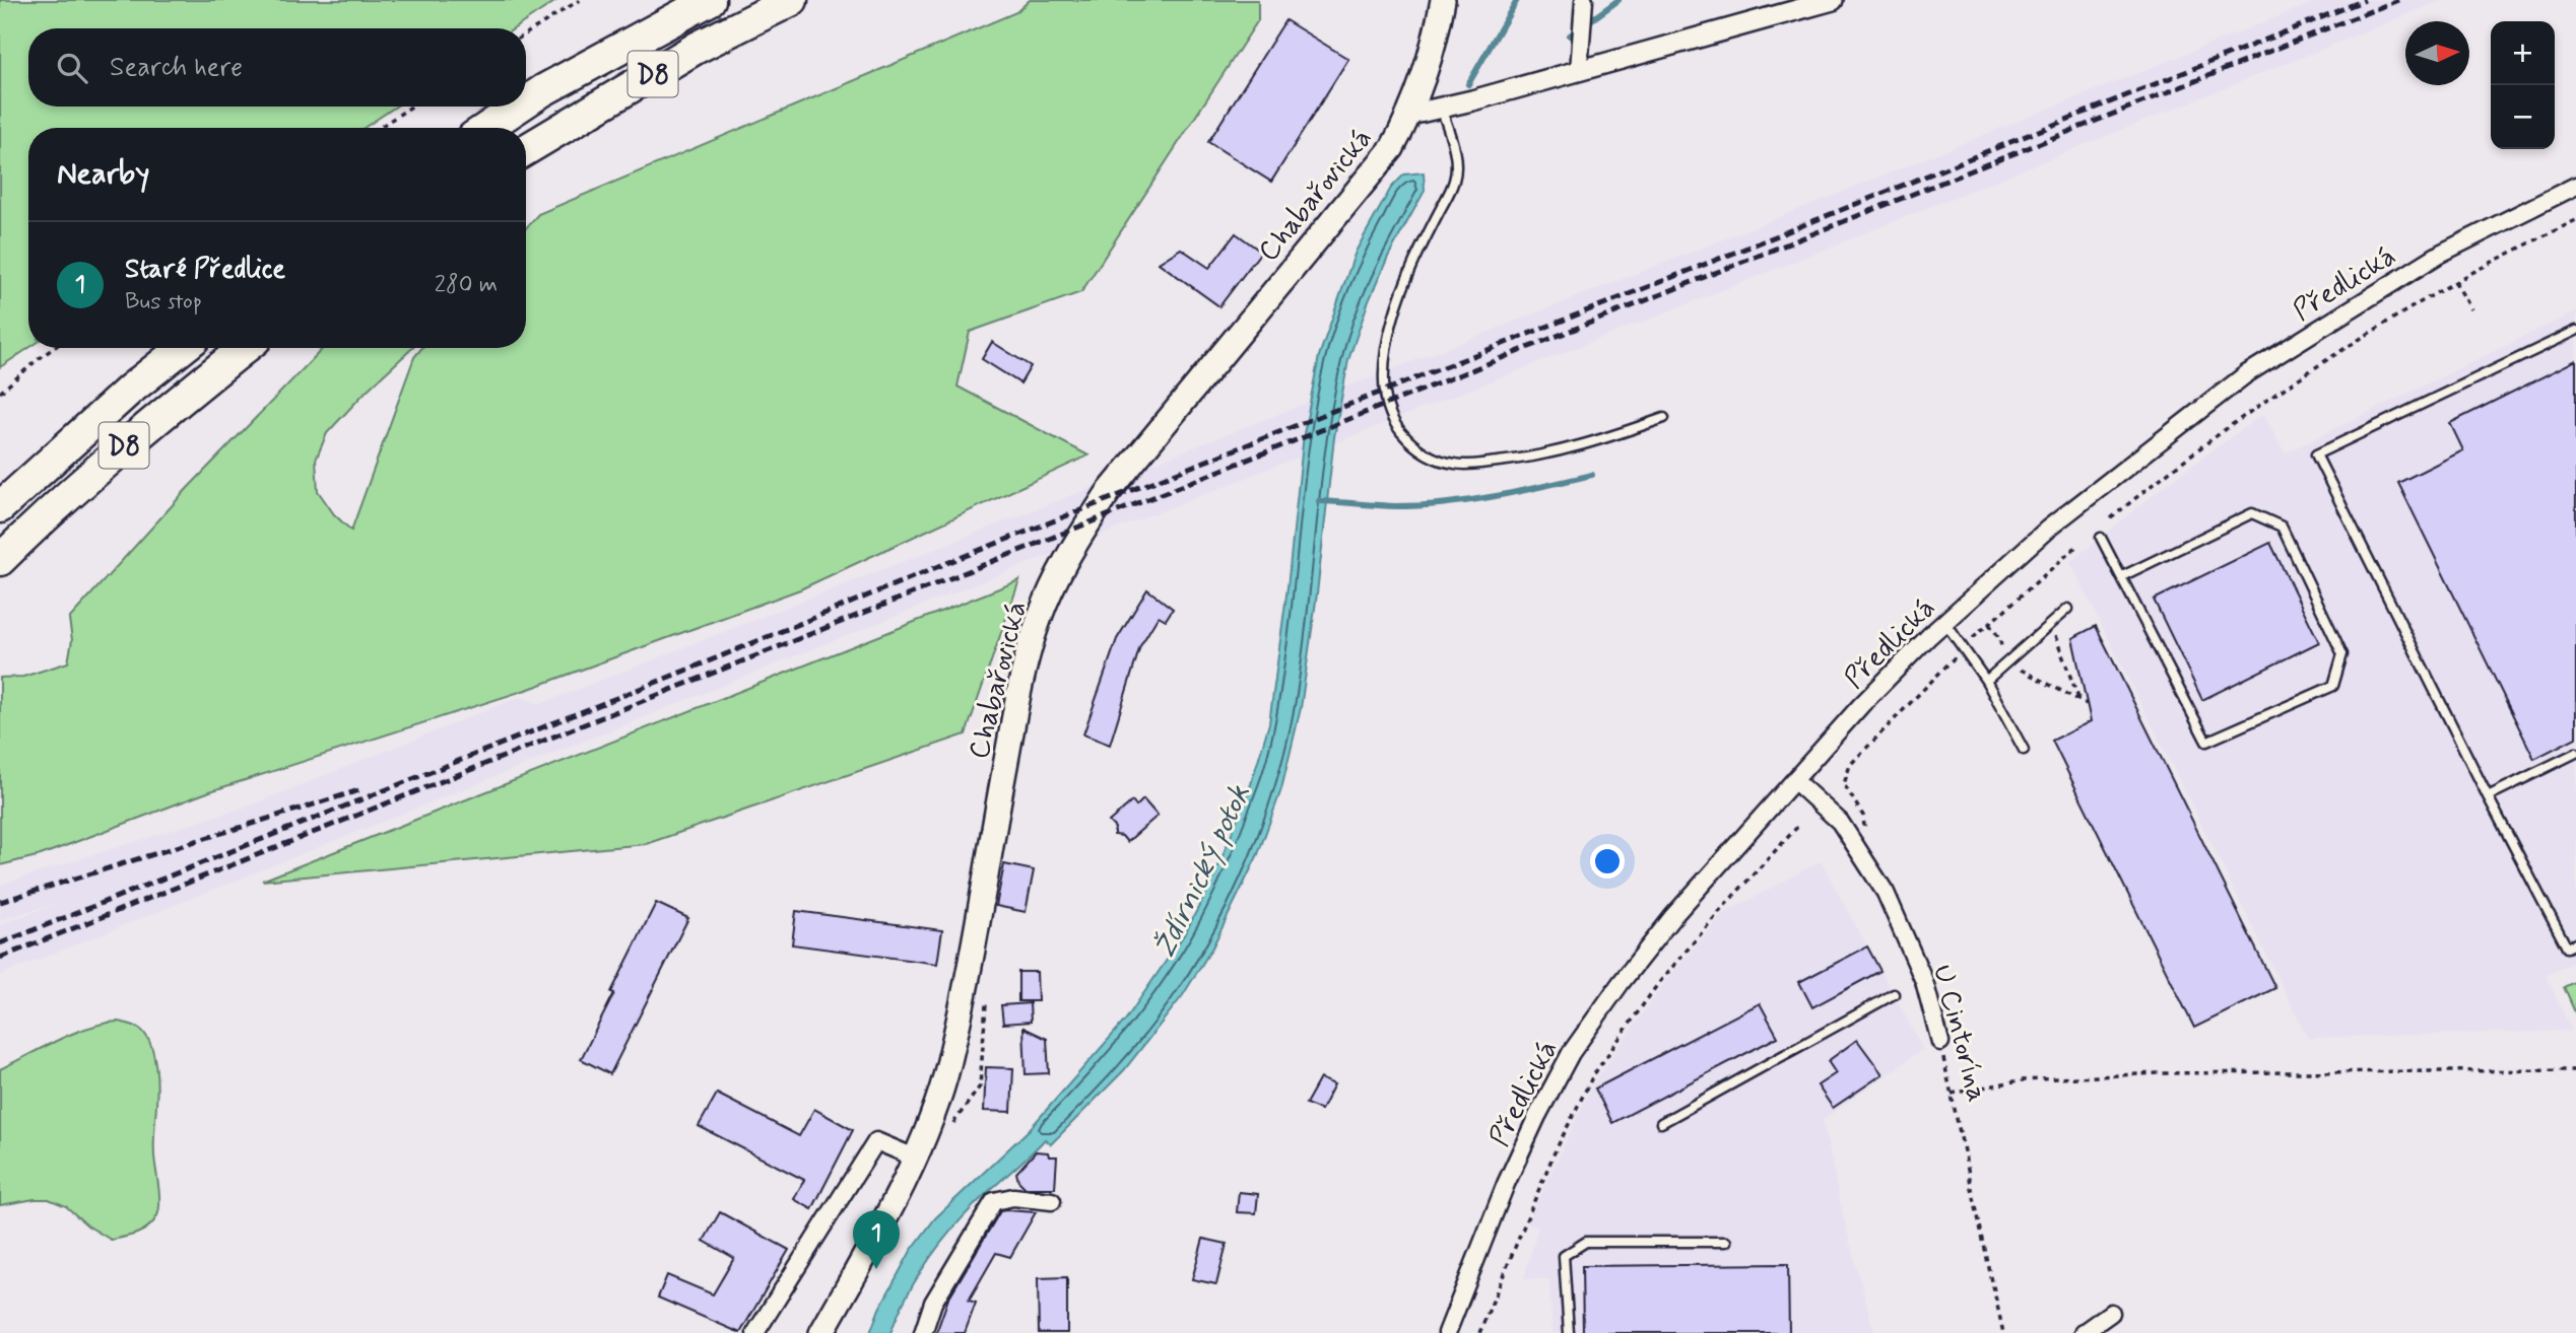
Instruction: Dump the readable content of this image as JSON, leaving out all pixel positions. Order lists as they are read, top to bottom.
{
  "streets": {
    "highway": ["D8"],
    "main road": ["Chabařovická"],
    "street": ["Předlická", "U Cintorína"]
  },
  "crossings": [
    ["Předlická", "U Cintorína"]
  ],
  "water": ["Ždírnický potok"],
  "north": "right",
  "page": {
    "map_buttons": ["+", "−"],
    "search": "Search here",
    "heading": "Nearby",
    "list": [
      {
        "mark": "1",
        "name": "Staré Předlice",
        "note": "Bus stop",
        "value": "280 m"
      }
    ],
    "pins": "1"
  }
}
